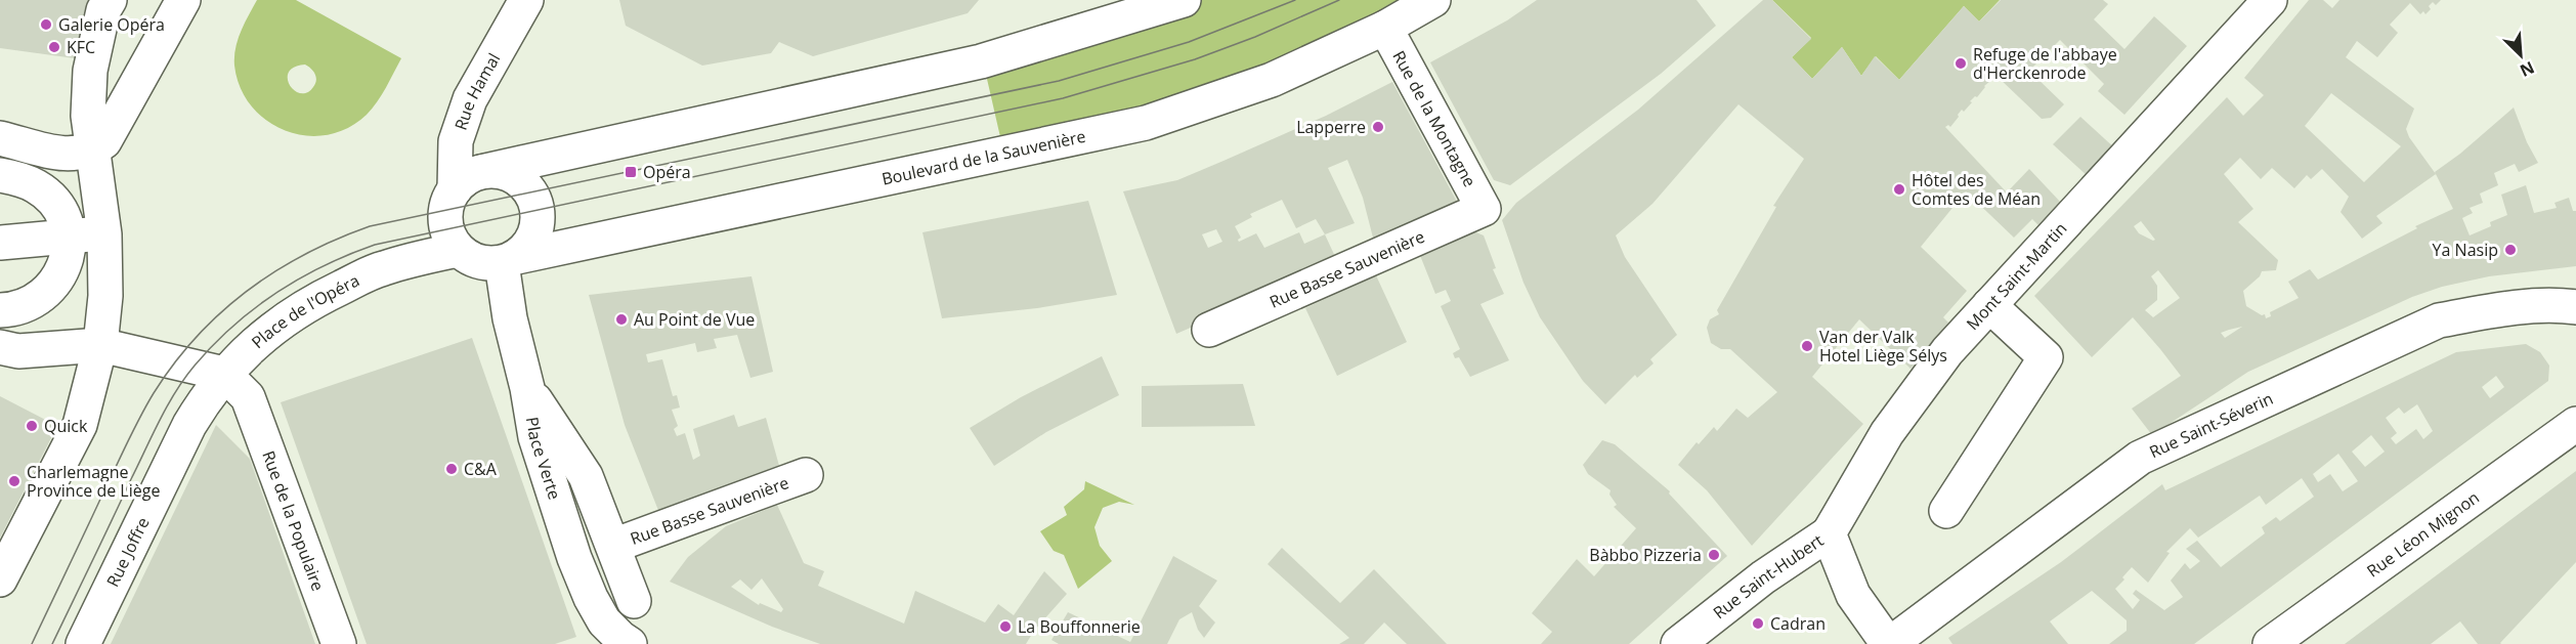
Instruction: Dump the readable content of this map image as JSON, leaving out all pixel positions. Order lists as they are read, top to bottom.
{
  "streets": {
    "street": [
      "Rue Hamal",
      "Rue de la Montagne",
      "Boulevard de la Sauvenière",
      "Rue Basse Sauvenière",
      "Mont Saint-Martin",
      "Place de l'Opéra",
      "Rue Saint-Séverin",
      "Place Verte",
      "Rue de la Populaire",
      "Rue Léon Mignon",
      "Rue Joffre",
      "Rue Saint-Hubert"
    ]
  },
  "crossings": [
    ["Rue Hamal", "Boulevard de la Sauvenière"],
    ["Rue Hamal", "Place de l'Opéra"],
    ["Rue Hamal", "Place Verte"],
    ["Rue de la Montagne", "Boulevard de la Sauvenière"],
    ["Rue de la Montagne", "Rue Basse Sauvenière"],
    ["Boulevard de la Sauvenière", "Place de l'Opéra"],
    ["Boulevard de la Sauvenière", "Place Verte"],
    ["Mont Saint-Martin", "Rue Saint-Hubert"],
    ["Place de l'Opéra", "Place Verte"],
    ["Place de l'Opéra", "Rue de la Populaire"],
    ["Place de l'Opéra", "Rue Joffre"]
  ],
  "places": {
    "other": [
      "Galerie Opéra",
      "KFC",
      "Refuge de l'abbaye d'Herckenrode",
      "Lapperre",
      "Hôtel des Comtes de Méan",
      "Ya Nasip",
      "Au Point de Vue",
      "Van der Valk Hotel Liège Sélys",
      "Quick",
      "C&A",
      "Charlemagne Province de Liège",
      "Bàbbo Pizzeria",
      "Cadran",
      "La Bouffonnerie"
    ],
    "transit": ["Opéra"]
  },
  "north": "bottom right"
}
